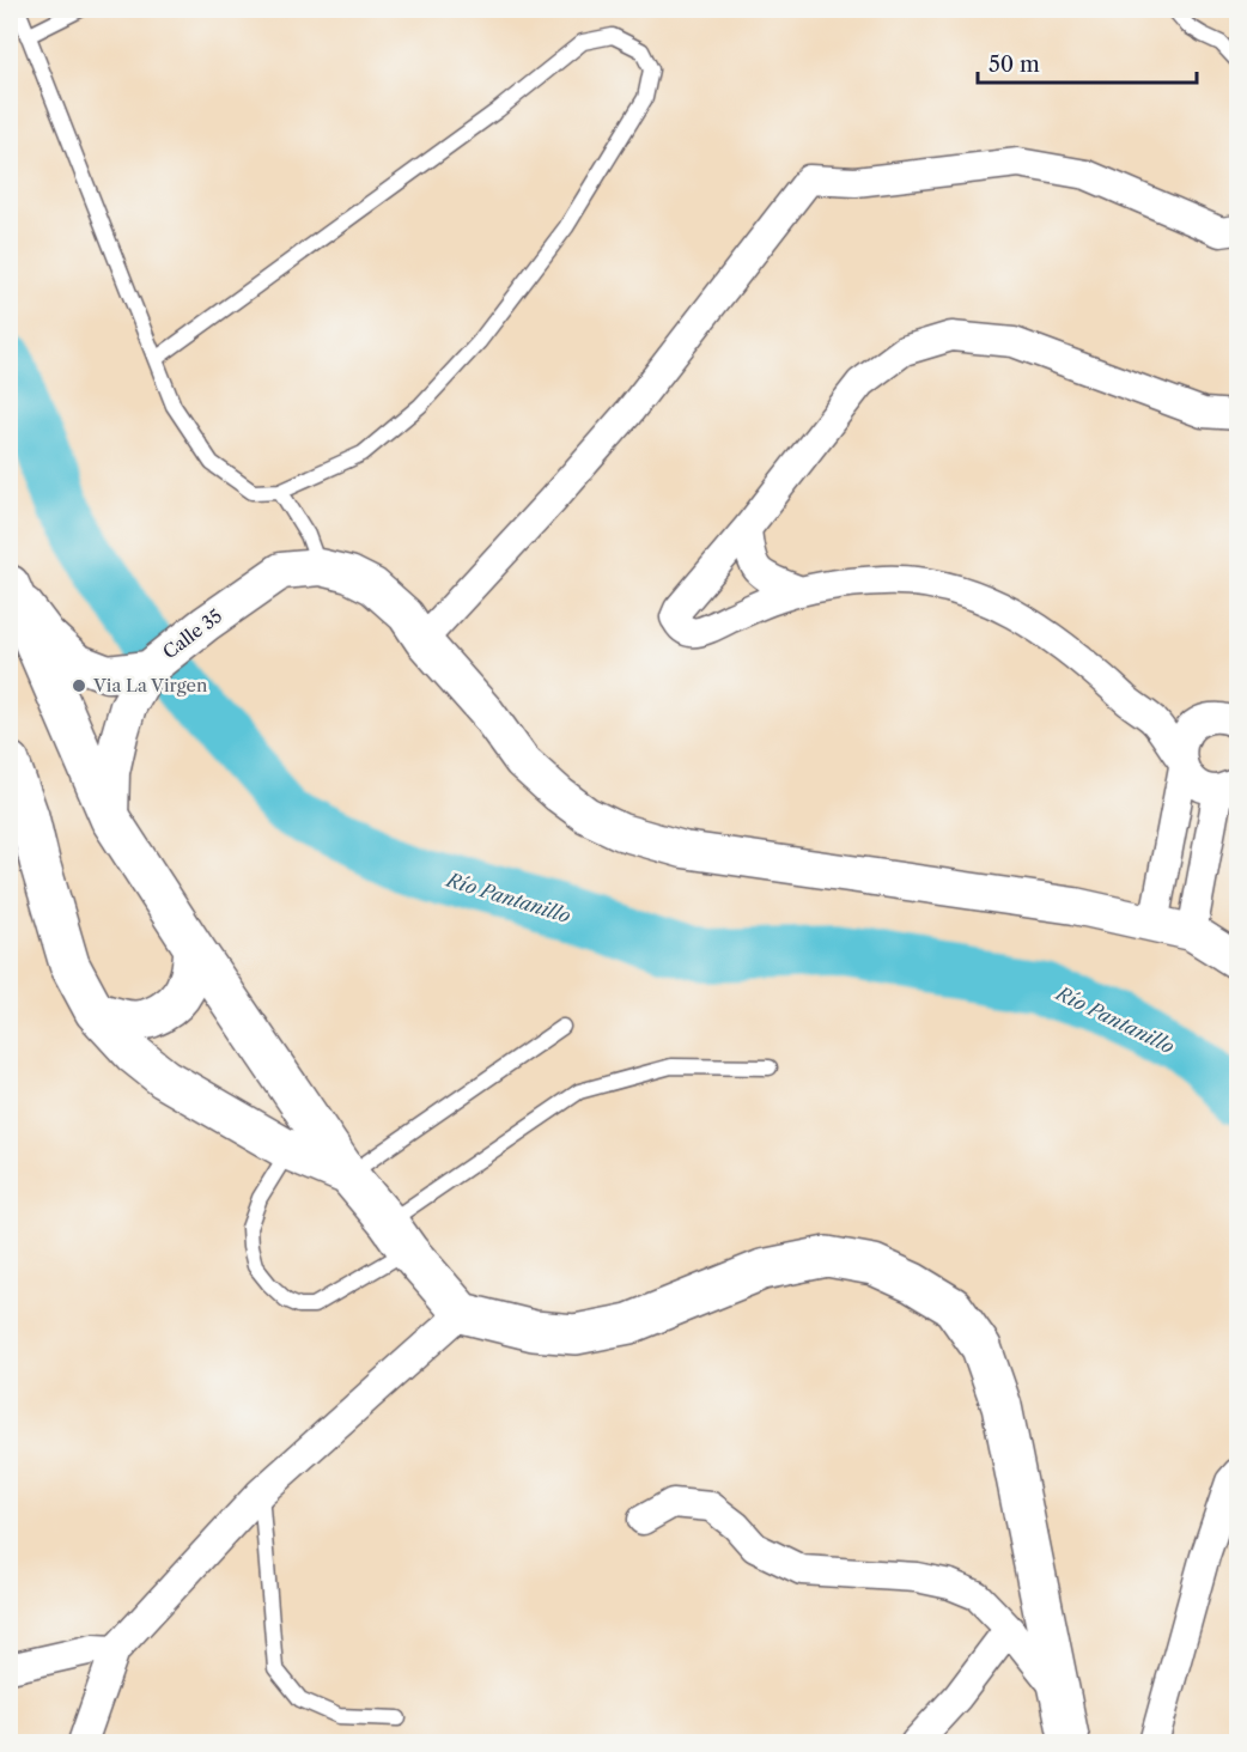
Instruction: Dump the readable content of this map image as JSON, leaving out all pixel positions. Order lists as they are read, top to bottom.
{
  "streets": {
    "street": ["Calle 35"]
  },
  "water": ["Río Pantanillo"],
  "places": ["Via La Virgen"],
  "scale_bar": "50 m"
}
